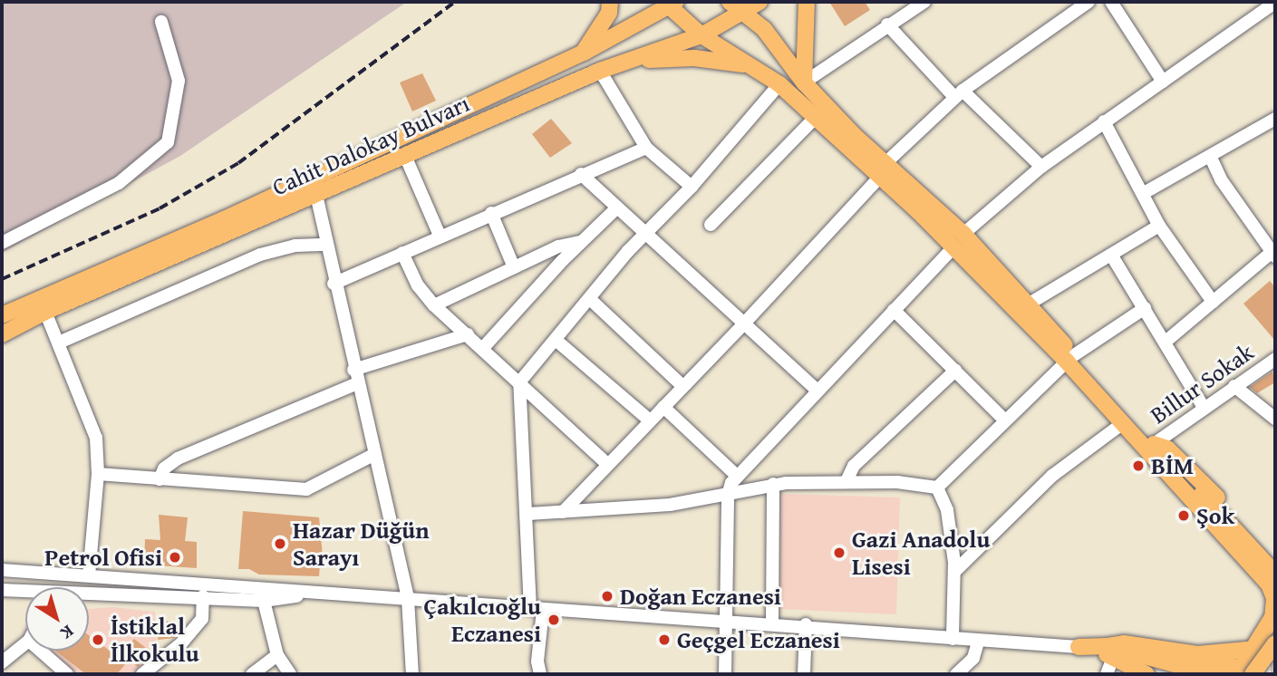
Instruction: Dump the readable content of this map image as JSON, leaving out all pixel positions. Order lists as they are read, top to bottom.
{
  "streets": {
    "main road": ["Cahit Dalokay Bulvarı"],
    "street": ["Billur Sokak"]
  },
  "places": [
    "BİM",
    "Şok",
    "Hazar Düğün Sarayı",
    "Gazi Anadolu Lisesi",
    "Petrol Ofisi",
    "Doğan Eczanesi",
    "Çakılcıoğlu Eczanesi",
    "İstiklal İlkokulu",
    "Geçgel Eczanesi"
  ],
  "north": "bottom right"
}
